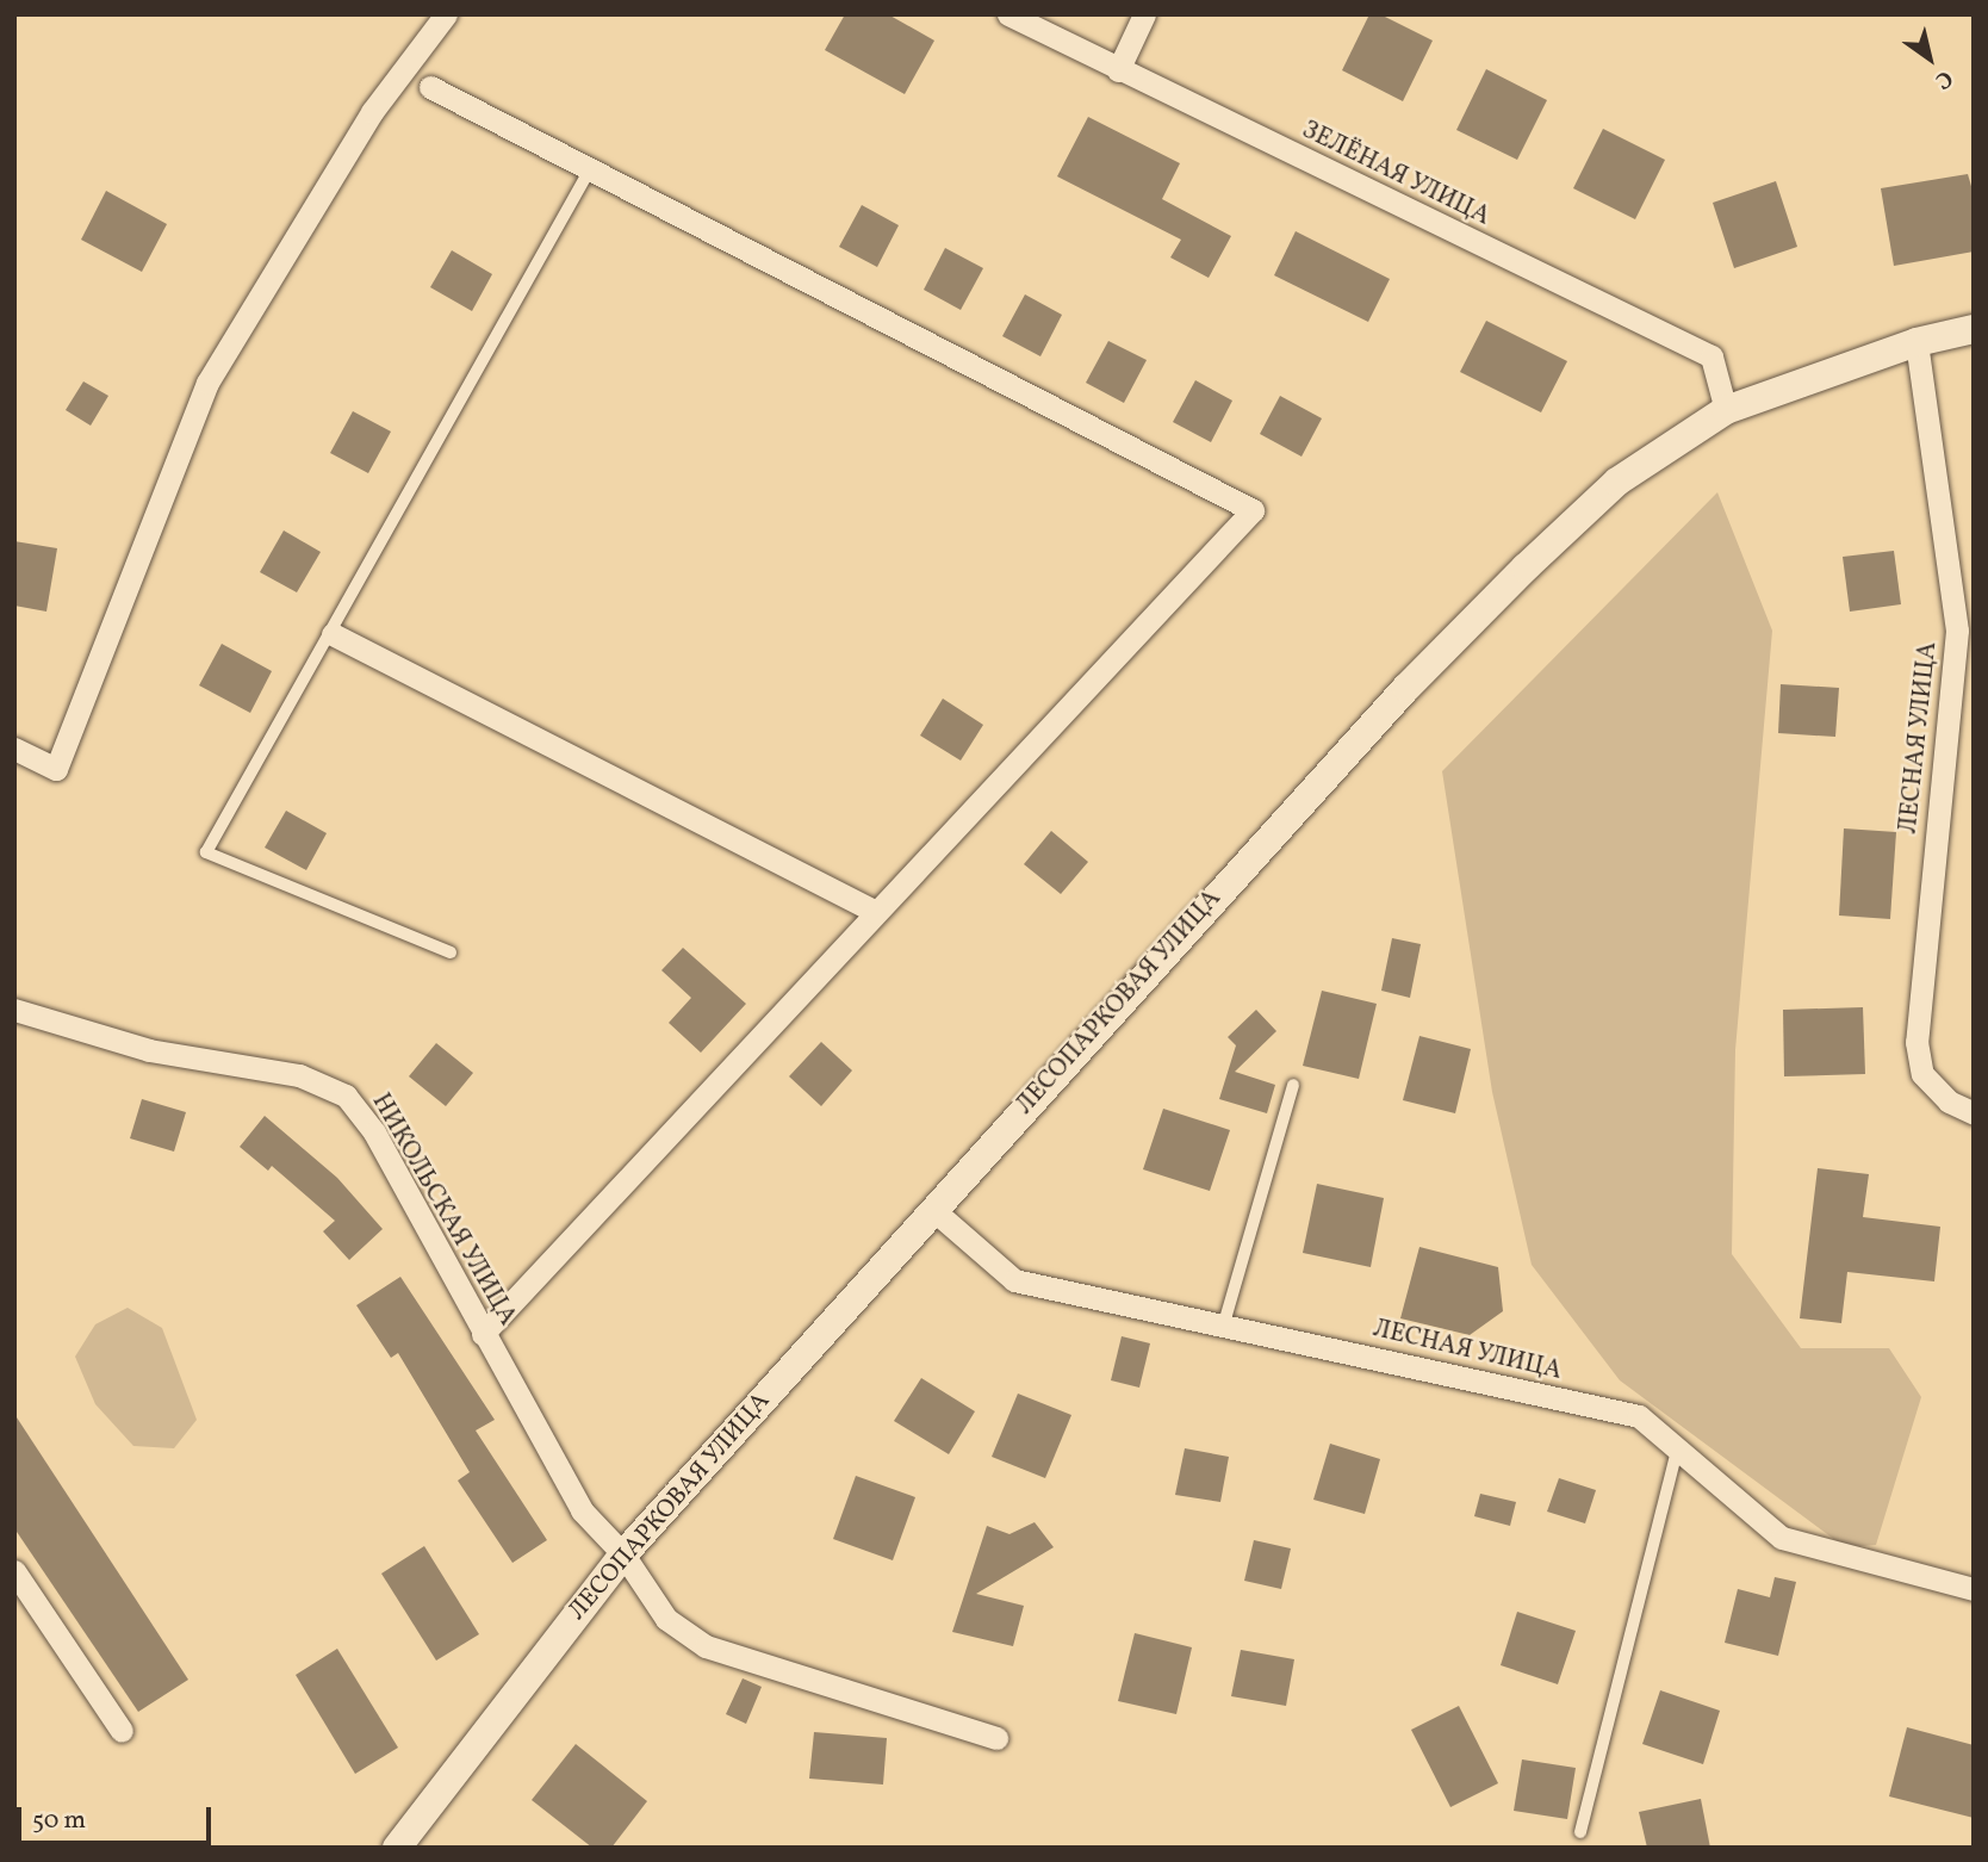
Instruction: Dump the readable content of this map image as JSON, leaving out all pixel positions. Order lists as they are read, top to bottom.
{
  "streets": {
    "street": [
      "ЗЕЛЁНАЯ УЛИЦА",
      "ЛЕСНАЯ УЛИЦА",
      "ЛЕСОПАРКОВАЯ УЛИЦА",
      "НИКОЛЬСКАЯ УЛИЦА"
    ]
  },
  "crossings": [
    ["ЗЕЛЁНАЯ УЛИЦА", "ЛЕСОПАРКОВАЯ УЛИЦА"],
    ["ЛЕСНАЯ УЛИЦА", "ЛЕСОПАРКОВАЯ УЛИЦА"],
    ["ЛЕСОПАРКОВАЯ УЛИЦА", "НИКОЛЬСКАЯ УЛИЦА"]
  ],
  "scale_bar": "50 m",
  "north": "bottom right"
}
